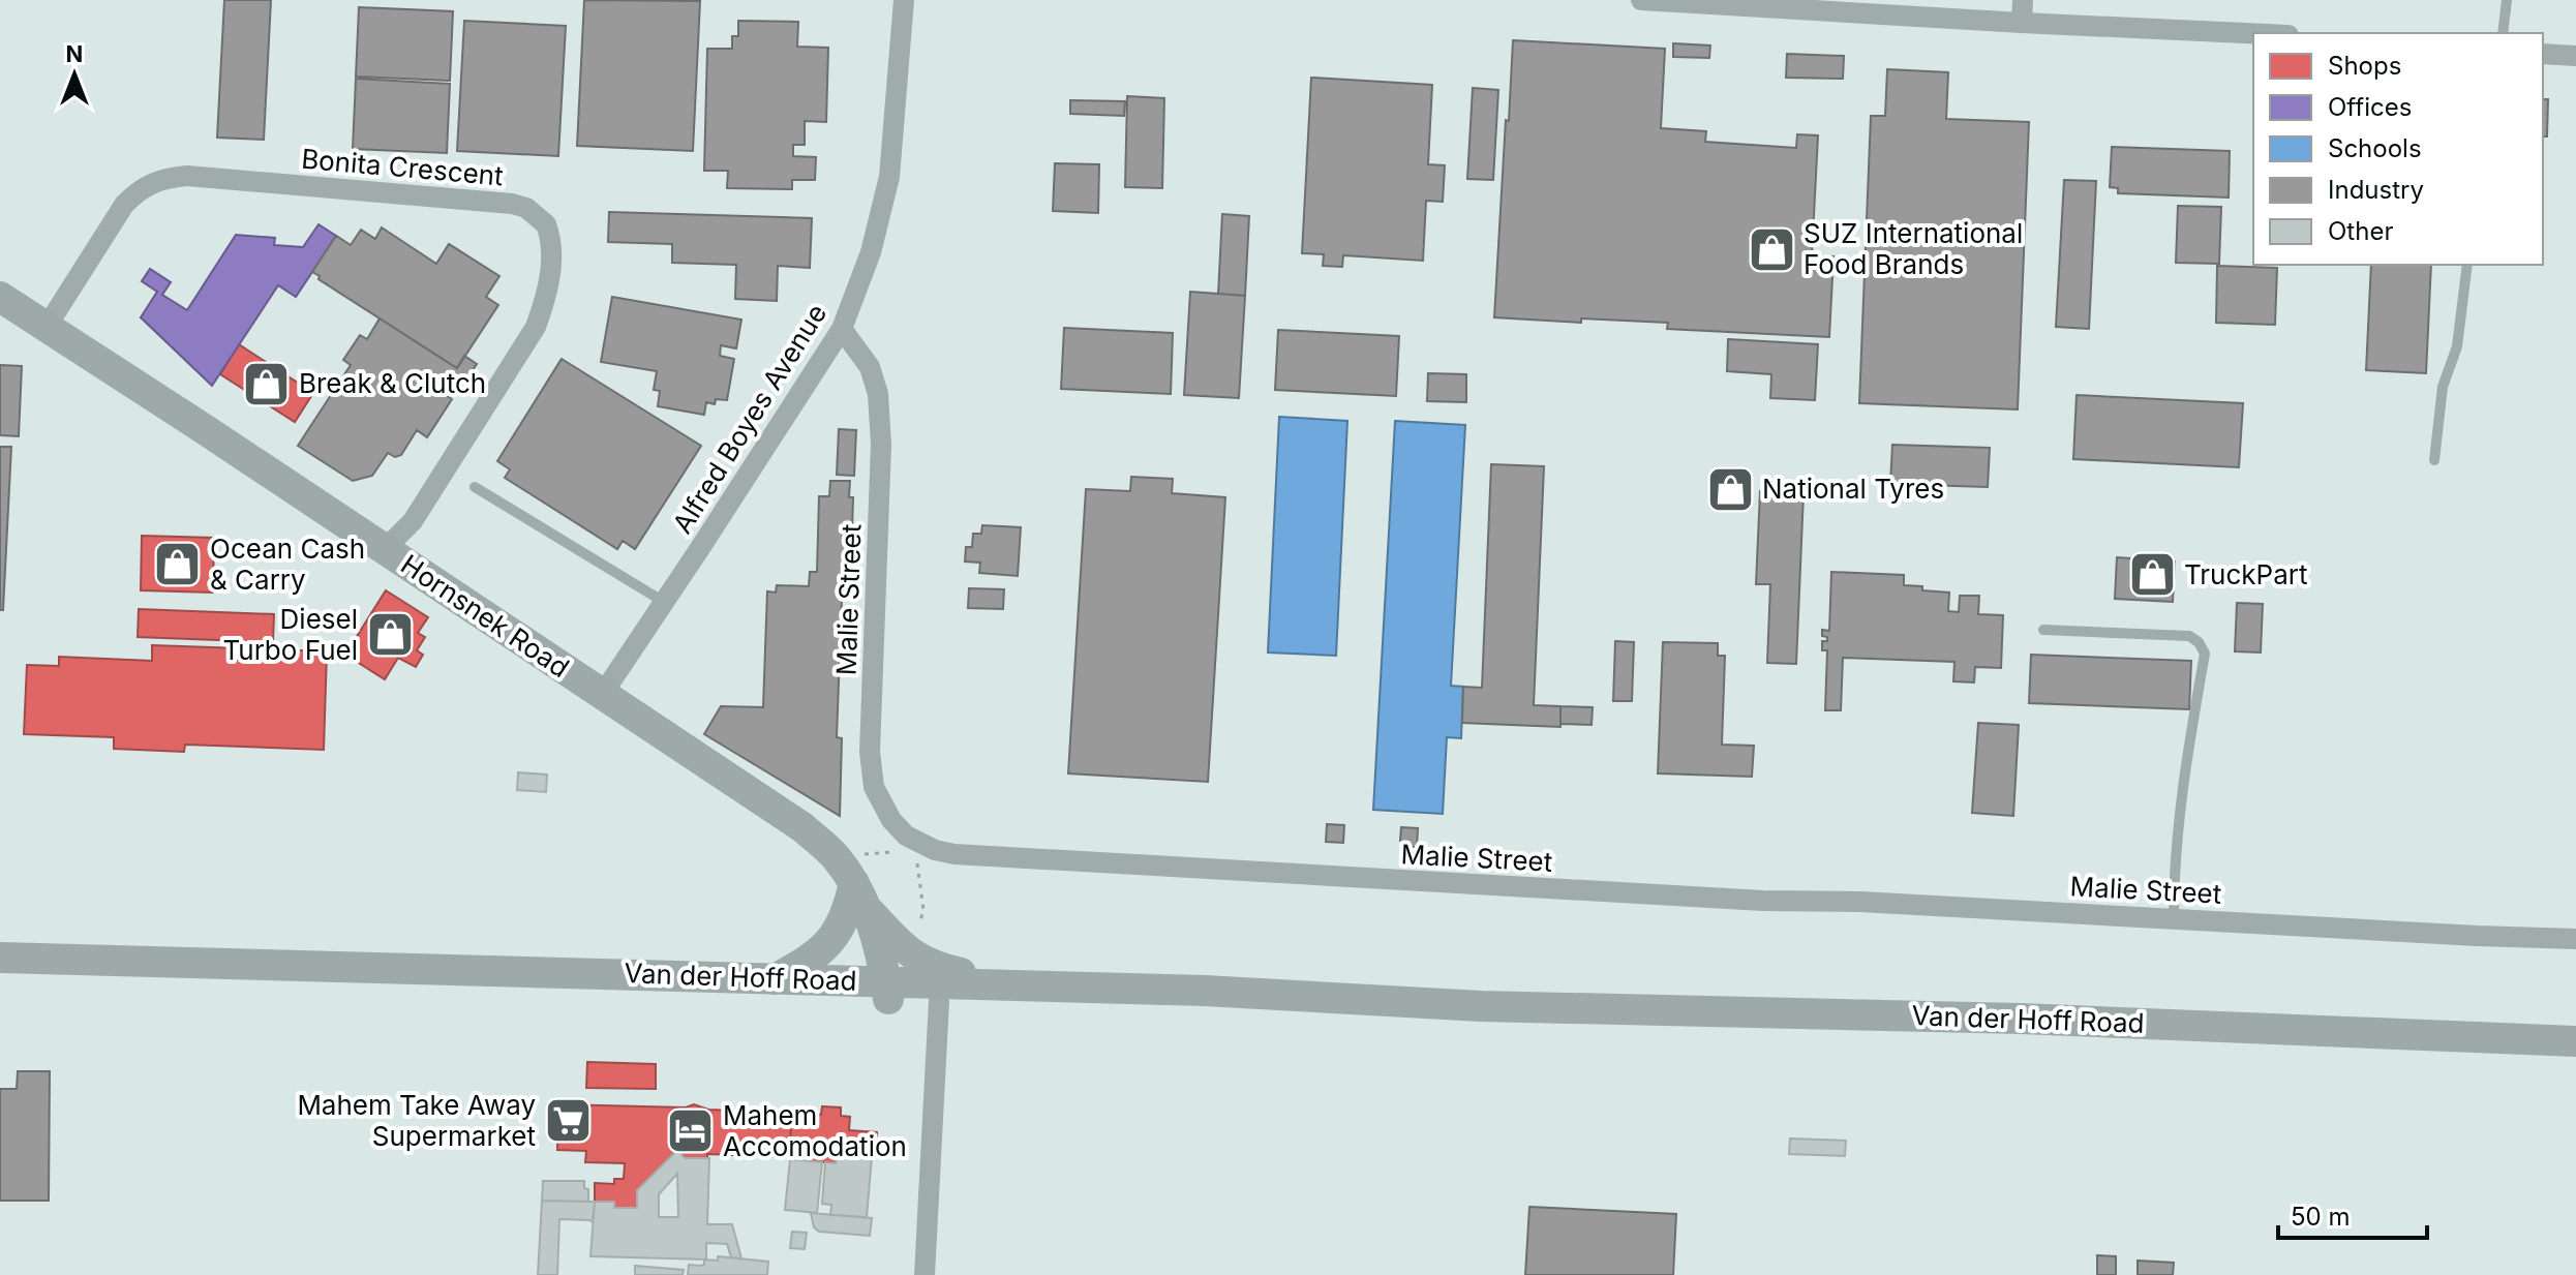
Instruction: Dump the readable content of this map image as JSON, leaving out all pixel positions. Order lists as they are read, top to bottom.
{
  "streets": {
    "main road": ["Hornsnek Road", "Van der Hoff Road"],
    "street": ["Bonita Crescent", "Alfred Boyes Avenue", "Malie Street"]
  },
  "crossings": [
    ["Bonita Crescent", "Hornsnek Road"],
    ["Alfred Boyes Avenue", "Malie Street"],
    ["Alfred Boyes Avenue", "Hornsnek Road"],
    ["Hornsnek Road", "Van der Hoff Road"]
  ],
  "places": {
    "shop": [
      "SUZ International Food Brands",
      "Break & Clutch",
      "National Tyres",
      "Ocean Cash & Carry",
      "TruckPart",
      "Diesel Turbo Fuel"
    ],
    "supermarket": ["Mahem Take Away Supermarket"],
    "hotel": ["Mahem Accomodation"]
  },
  "legend": [
    "Shops",
    "Offices",
    "Schools",
    "Industry",
    "Other"
  ],
  "scale_bar": "50 m",
  "north": "top"
}
